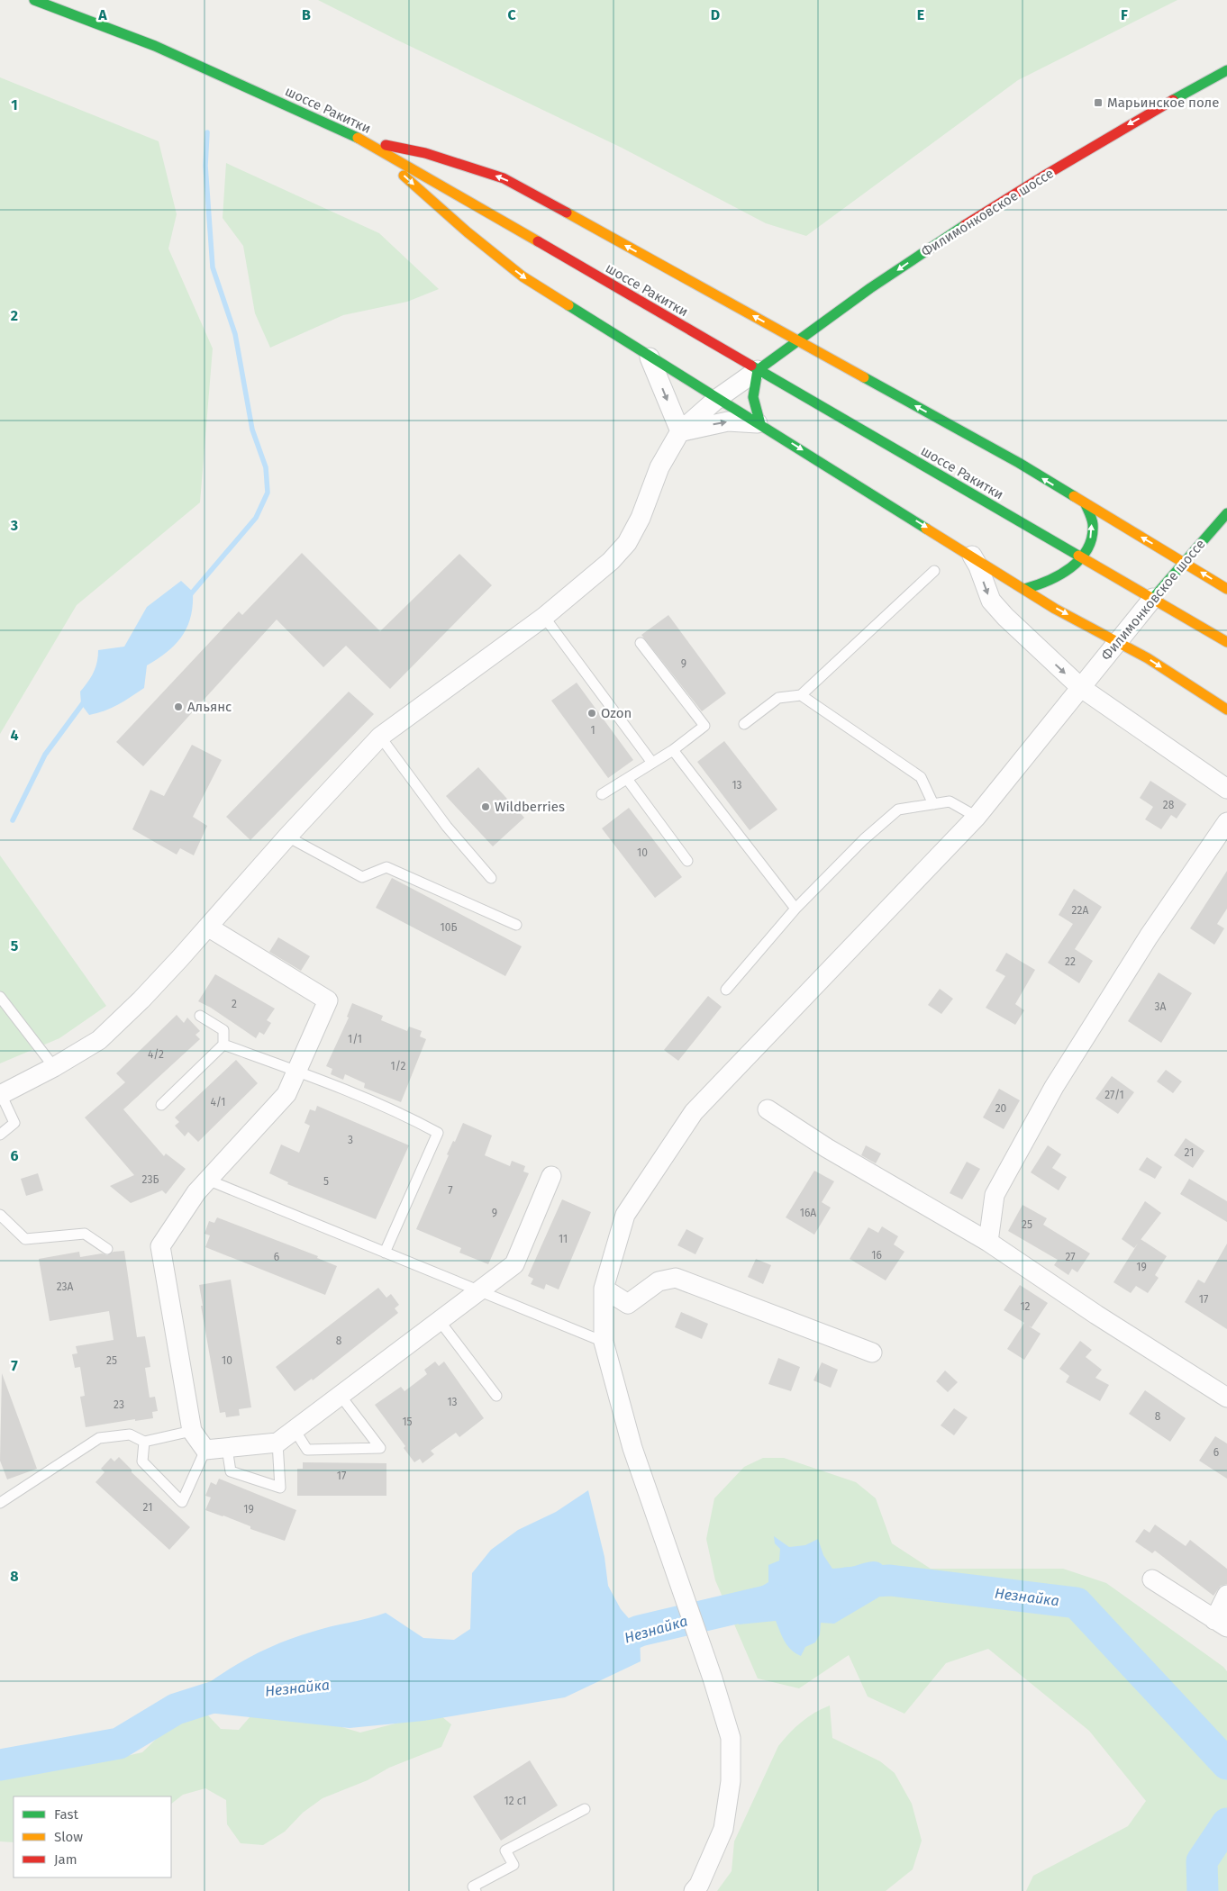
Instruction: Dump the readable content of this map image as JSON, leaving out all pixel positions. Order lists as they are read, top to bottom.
{
  "streets": {
    "street": ["шоссе Ракитки", "Филимонковское шоссе"]
  },
  "crossings": [
    ["шоссе Ракитки", "Филимонковское шоссе"]
  ],
  "water": ["Незнайка"],
  "places": {
    "transit": ["Марьинское поле"],
    "other": ["Альянс", "Ozon", "Wildberries"]
  },
  "house_numbers": [
    "9",
    "1",
    "13",
    "28",
    "10",
    "22А",
    "10Б",
    "22",
    "2",
    "3А",
    "1/1",
    "4/2",
    "1/2",
    "27/1",
    "4/1",
    "20",
    "3",
    "21",
    "23Б",
    "5",
    "7",
    "9",
    "16А",
    "25",
    "11",
    "16",
    "6",
    "27",
    "19",
    "23А",
    "17",
    "12",
    "8",
    "25",
    "10",
    "13",
    "23",
    "8",
    "15",
    "6",
    "17",
    "21",
    "19",
    "12 с1"
  ],
  "legend": ["Fast", "Slow", "Jam"],
  "grid": {
    "columns": [
      "A",
      "B",
      "C",
      "D",
      "E",
      "F"
    ],
    "rows": [
      "1",
      "2",
      "3",
      "4",
      "5",
      "6",
      "7",
      "8"
    ]
  }
}
